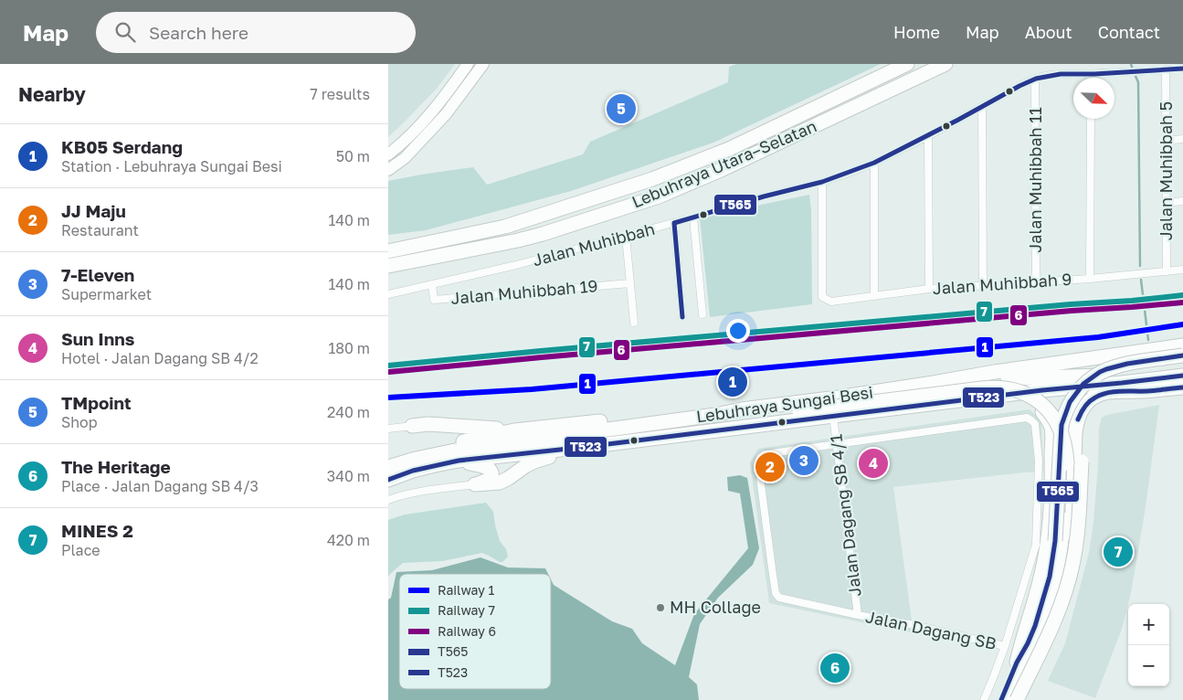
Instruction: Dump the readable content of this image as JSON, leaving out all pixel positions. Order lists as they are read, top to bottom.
{
  "streets": {
    "highway": ["Lebuhraya Utara–Selatan", "Lebuhraya Sungai Besi"],
    "street": [
      "Jalan Muhibbah 5",
      "Jalan Muhibbah 11",
      "Jalan Muhibbah",
      "Jalan Muhibbah 9",
      "Jalan Muhibbah 19",
      "Jalan Dagang SB 4/1",
      "Jalan Dagang SB"
    ]
  },
  "crossings": [
    ["Jalan Muhibbah 5", "Jalan Muhibbah"],
    ["Jalan Muhibbah 5", "Jalan Muhibbah 9"],
    ["Jalan Muhibbah 11", "Jalan Muhibbah"],
    ["Jalan Muhibbah 11", "Jalan Muhibbah 9"],
    ["Jalan Muhibbah", "Jalan Muhibbah 9"],
    ["Jalan Muhibbah", "Jalan Muhibbah 19"],
    ["Lebuhraya Sungai Besi", "Jalan Dagang SB 4/1"],
    ["Jalan Dagang SB 4/1", "Jalan Dagang SB"]
  ],
  "places": ["MH Collage"],
  "lines": [
    "transit line T565",
    "rail line 7",
    "rail line 6",
    "rail line 1",
    "transit line T523"
  ],
  "legend": [
    "Railway 1",
    "Railway 7",
    "Railway 6",
    "T565",
    "T523"
  ],
  "north": "bottom right",
  "page": {
    "header": "Map",
    "search": "Search here",
    "nav": [
      "Home",
      "Map",
      "About",
      "Contact"
    ],
    "heading": ["Nearby", "7 results"],
    "pins": [
      "5",
      "1",
      "3",
      "4",
      "2",
      "7",
      "6"
    ],
    "list": [
      {
        "mark": "1",
        "name": "KB05 Serdang",
        "note": "Station · Lebuhraya Sungai Besi",
        "value": "50 m"
      },
      {
        "mark": "2",
        "name": "JJ Maju",
        "note": "Restaurant",
        "value": "140 m"
      },
      {
        "mark": "3",
        "name": "7-Eleven",
        "note": "Supermarket",
        "value": "140 m"
      },
      {
        "mark": "4",
        "name": "Sun Inns",
        "note": "Hotel · Jalan Dagang SB 4/2",
        "value": "180 m"
      },
      {
        "mark": "5",
        "name": "TMpoint",
        "note": "Shop",
        "value": "240 m"
      },
      {
        "mark": "6",
        "name": "The Heritage",
        "note": "Place · Jalan Dagang SB 4/3",
        "value": "340 m"
      },
      {
        "mark": "7",
        "name": "MINES 2",
        "note": "Place",
        "value": "420 m"
      }
    ],
    "map_buttons": ["+", "−"]
  }
}
